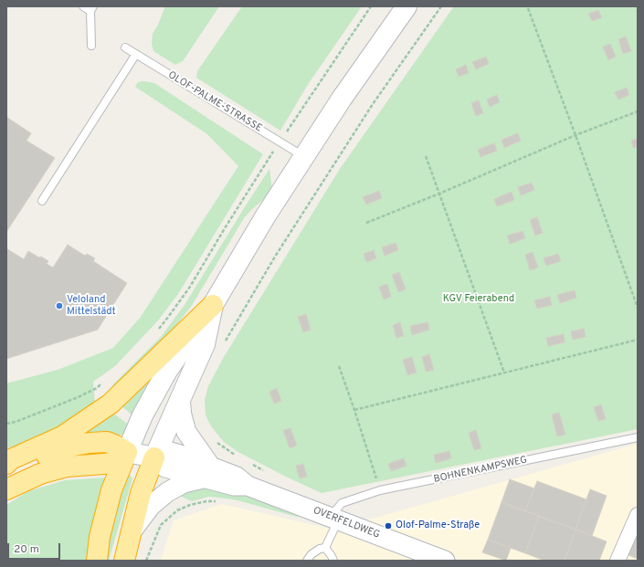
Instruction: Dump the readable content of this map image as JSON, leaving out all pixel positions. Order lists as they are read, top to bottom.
{
  "streets": {
    "street": ["OVERFELDWEG"],
    "lane": ["OLOF-PALME-STRASSE", "BOHNENKAMPSWEG"]
  },
  "crossings": [
    ["BOHNENKAMPSWEG", "OVERFELDWEG"]
  ],
  "parks": ["KGV Feierabend"],
  "places": ["Veloland Mittelstädt", "Olof-Palme-Straße"],
  "scale_bar": "20 m"
}
